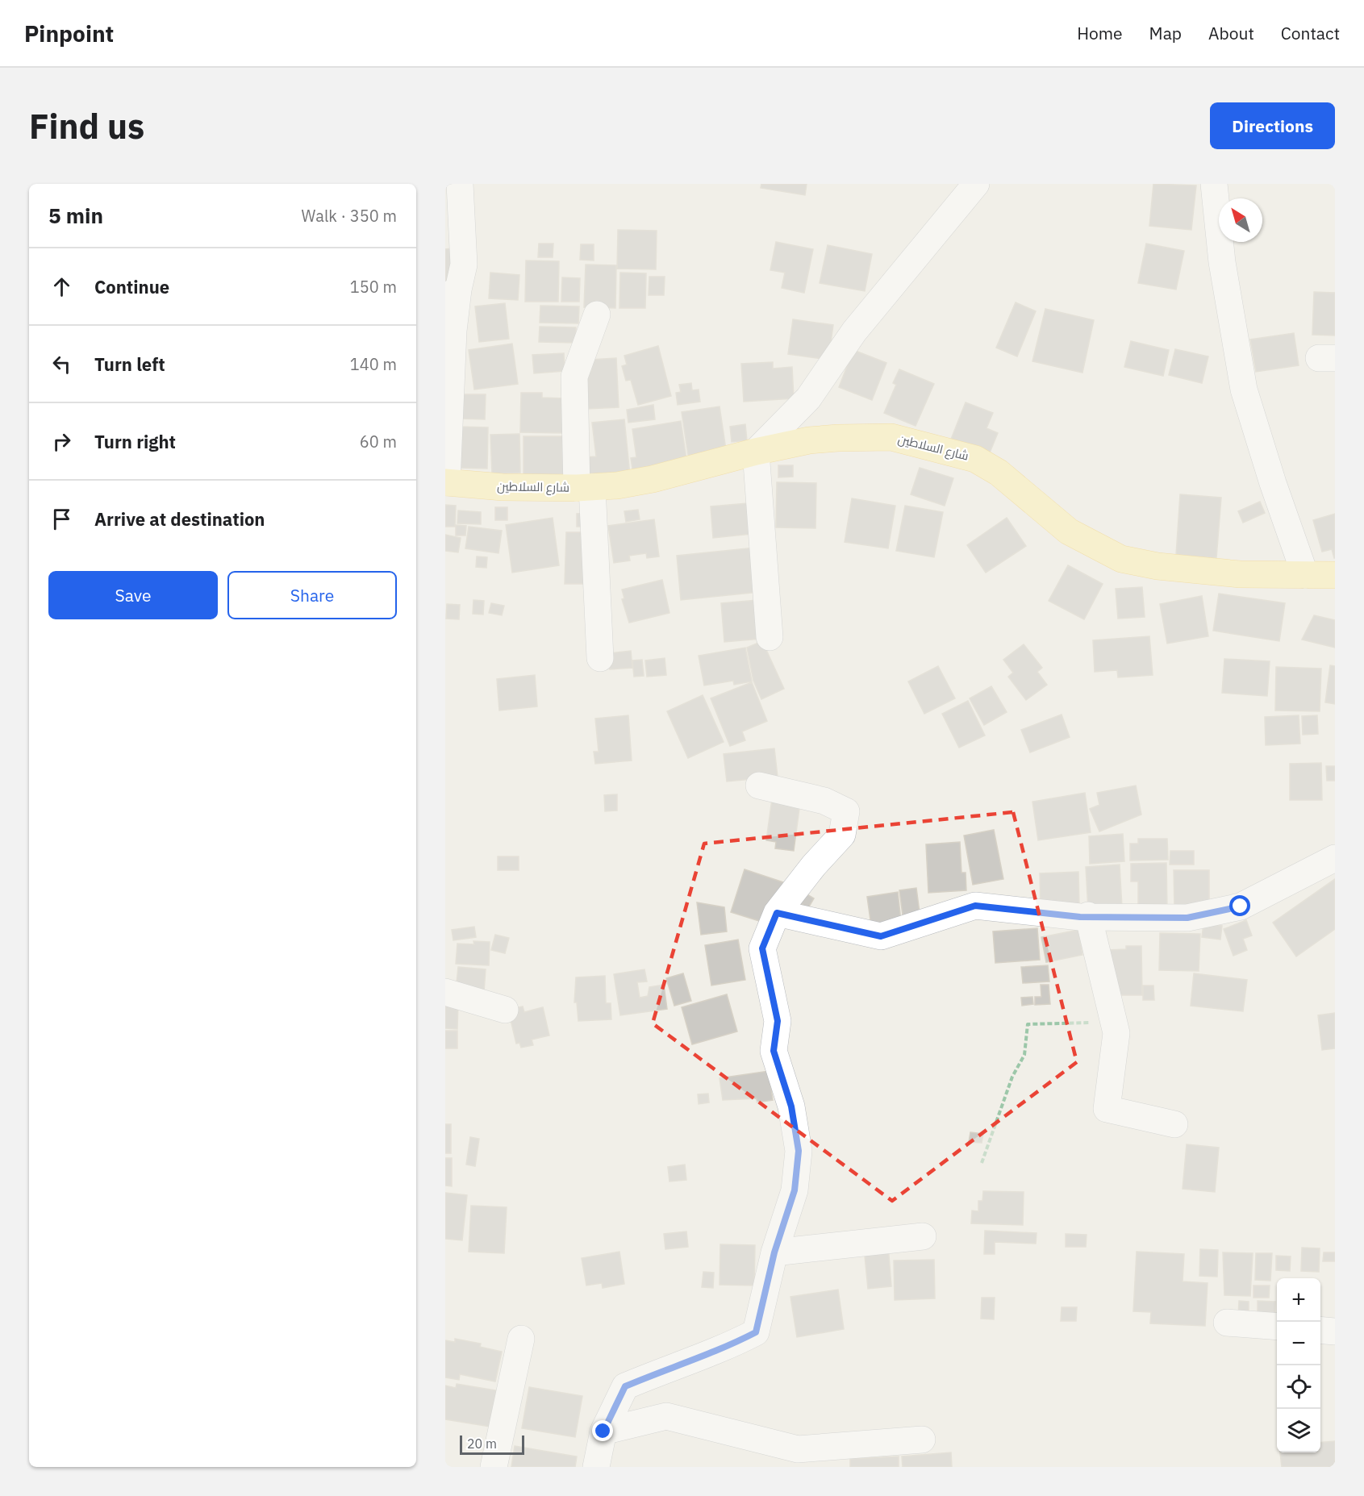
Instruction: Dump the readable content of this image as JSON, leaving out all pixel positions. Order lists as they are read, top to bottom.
{
  "streets": {
    "main road": ["شارع السلاطين"]
  },
  "scale_bar": "20 m",
  "north": "top left",
  "page": {
    "header": "Pinpoint",
    "nav": [
      "Home",
      "Map",
      "About",
      "Contact"
    ],
    "buttons": [
      "Directions",
      ["Save", "Share"]
    ],
    "title": "Find us",
    "heading": ["5 min", "Walk · 350 m"],
    "list": [
      ["Continue", "150 m"],
      ["Turn left", "140 m"],
      ["Turn right", "60 m"],
      "Arrive at destination"
    ],
    "map_buttons": ["+", "−"],
    "scale": "20 m"
  }
}
